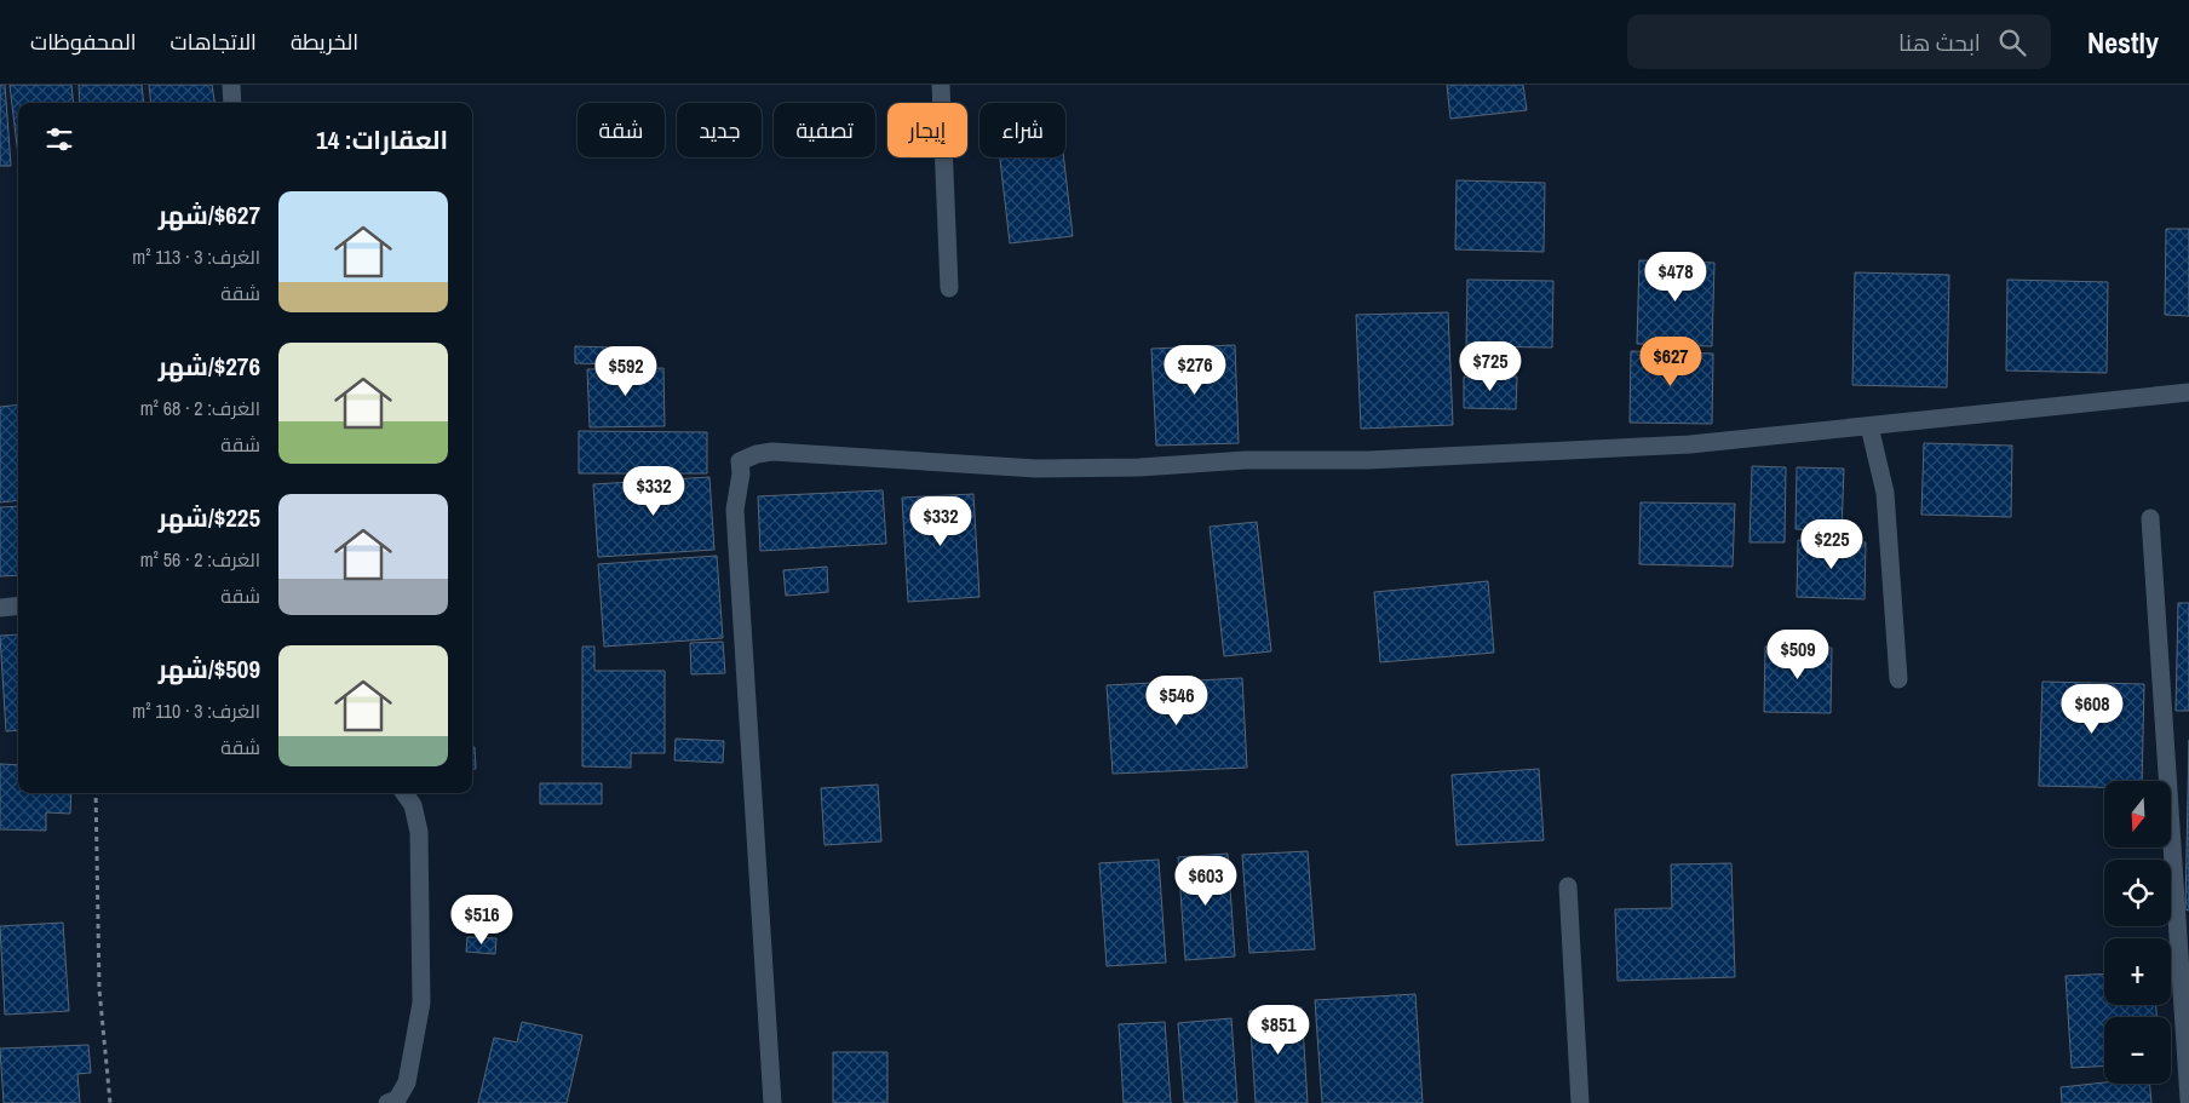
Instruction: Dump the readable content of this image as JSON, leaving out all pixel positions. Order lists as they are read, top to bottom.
{
  "north": "bottom",
  "page": {
    "header": "Nestly",
    "search": "ابحث هنا",
    "nav": ["الخريطة", "الاتجاهات", "المحفوظات"],
    "chip": [
      "شراء",
      "إيجار",
      "تصفية",
      "جديد",
      "شقة"
    ],
    "heading": "العقارات: 14",
    "list": [
      {
        "name": "$627/شهر",
        "note": "الغرف: 3 · 113 m² · شقة"
      },
      {
        "name": "$276/شهر",
        "note": "الغرف: 2 · 68 m² · شقة"
      },
      {
        "name": "$225/شهر",
        "note": "الغرف: 2 · 56 m² · شقة"
      },
      {
        "name": "$509/شهر",
        "note": "الغرف: 3 · 110 m² · شقة"
      }
    ],
    "price": [
      "$478",
      "$627",
      "$725",
      "$276",
      "$592",
      "$332",
      "$332",
      "$225",
      "$509",
      "$546",
      "$608",
      "$603",
      "$516",
      "$851"
    ],
    "map_buttons": ["+", "−"]
  }
}
